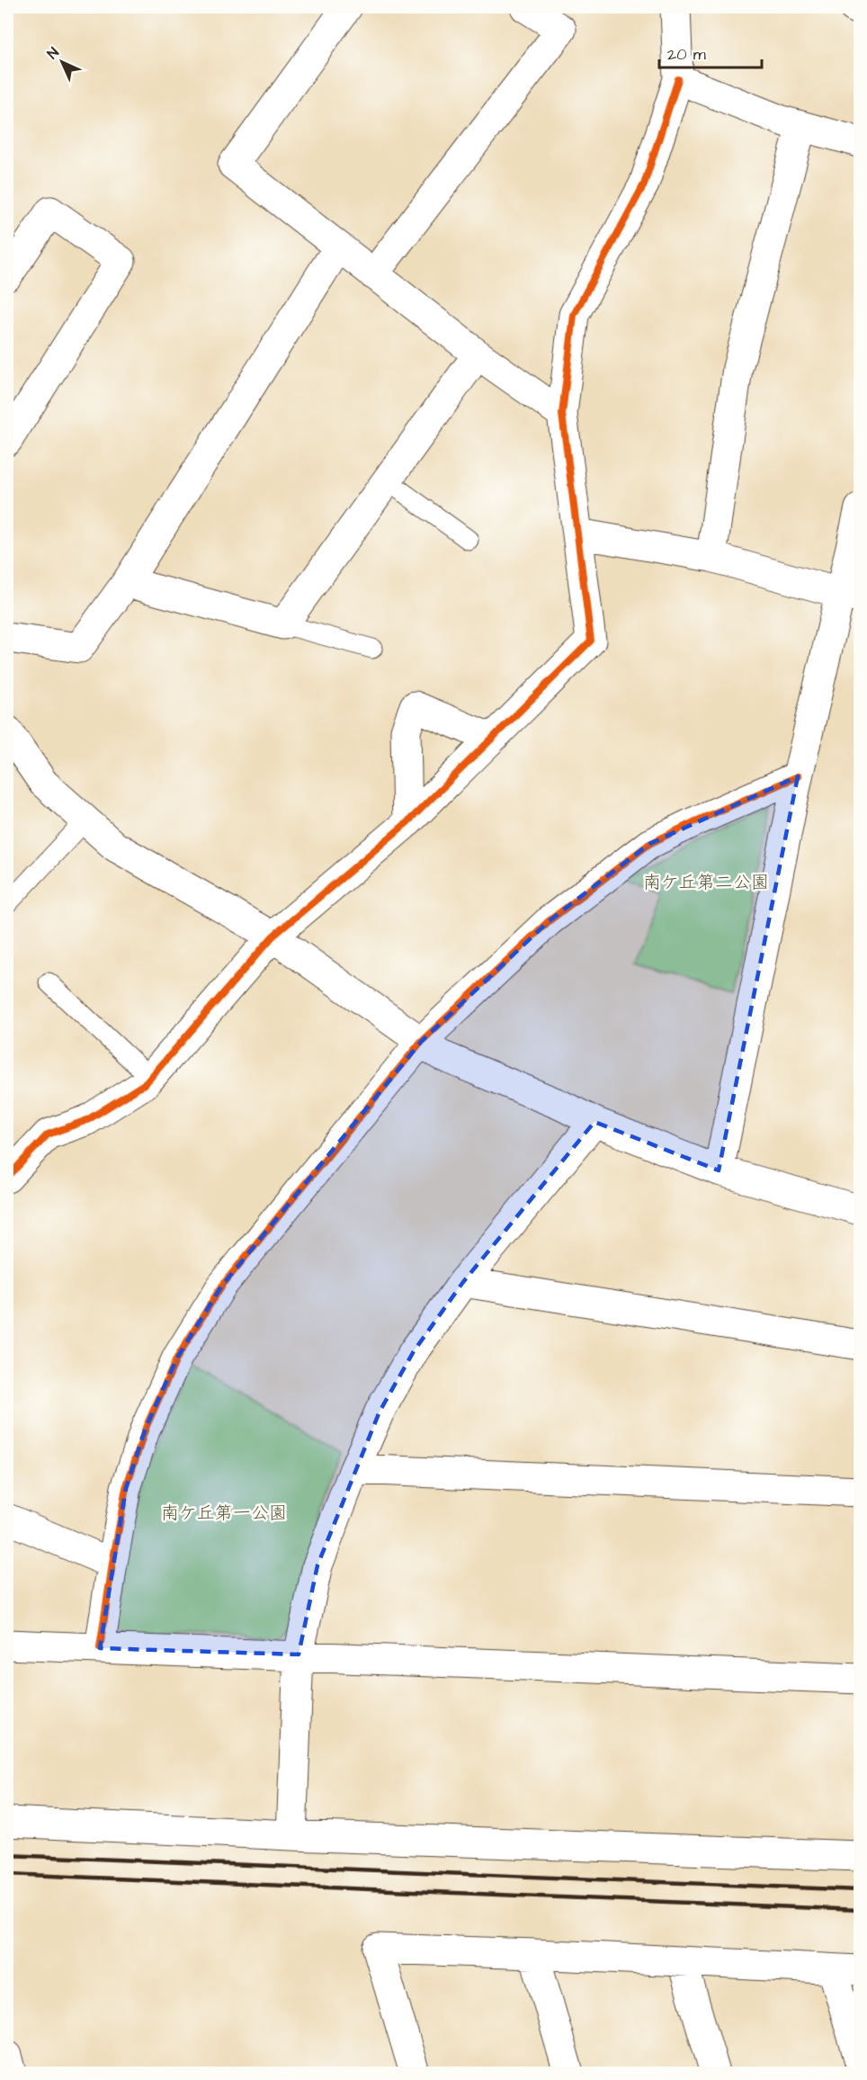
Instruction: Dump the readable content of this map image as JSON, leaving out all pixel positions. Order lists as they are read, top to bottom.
{
  "parks": ["南ケ丘第二公園", "南ケ丘第一公園"],
  "scale_bar": "20 m",
  "north": "top left"
}
